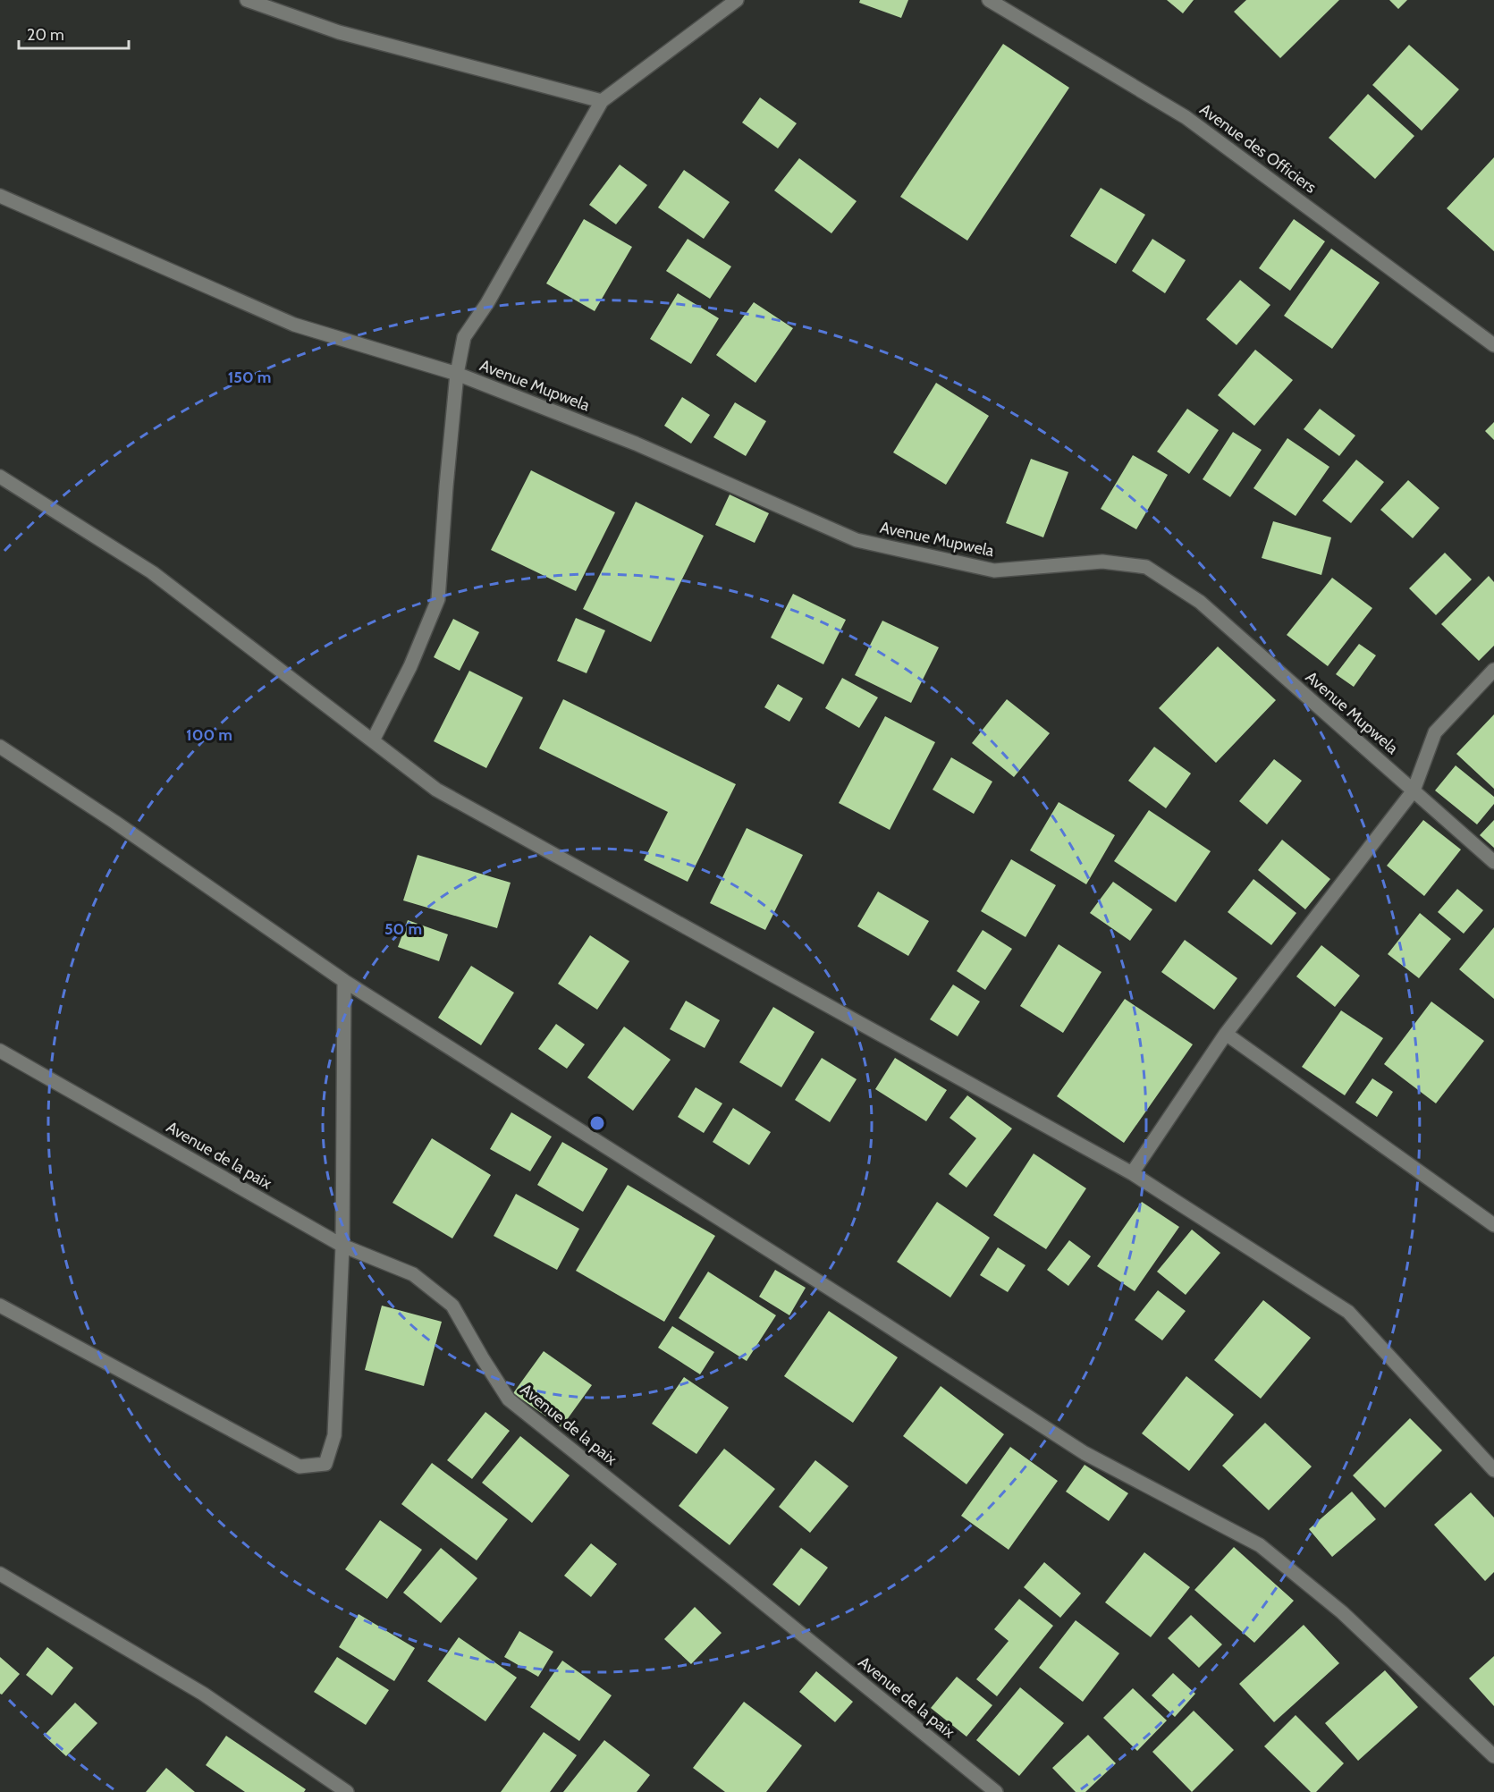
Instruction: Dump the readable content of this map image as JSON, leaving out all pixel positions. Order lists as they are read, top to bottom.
{
  "streets": {
    "street": ["Avenue des Officiers", "Avenue Mupwela", "Avenue de la paix"]
  },
  "scale_bar": "20 m",
  "rings": ["150 m", "100 m", "50 m"]
}
